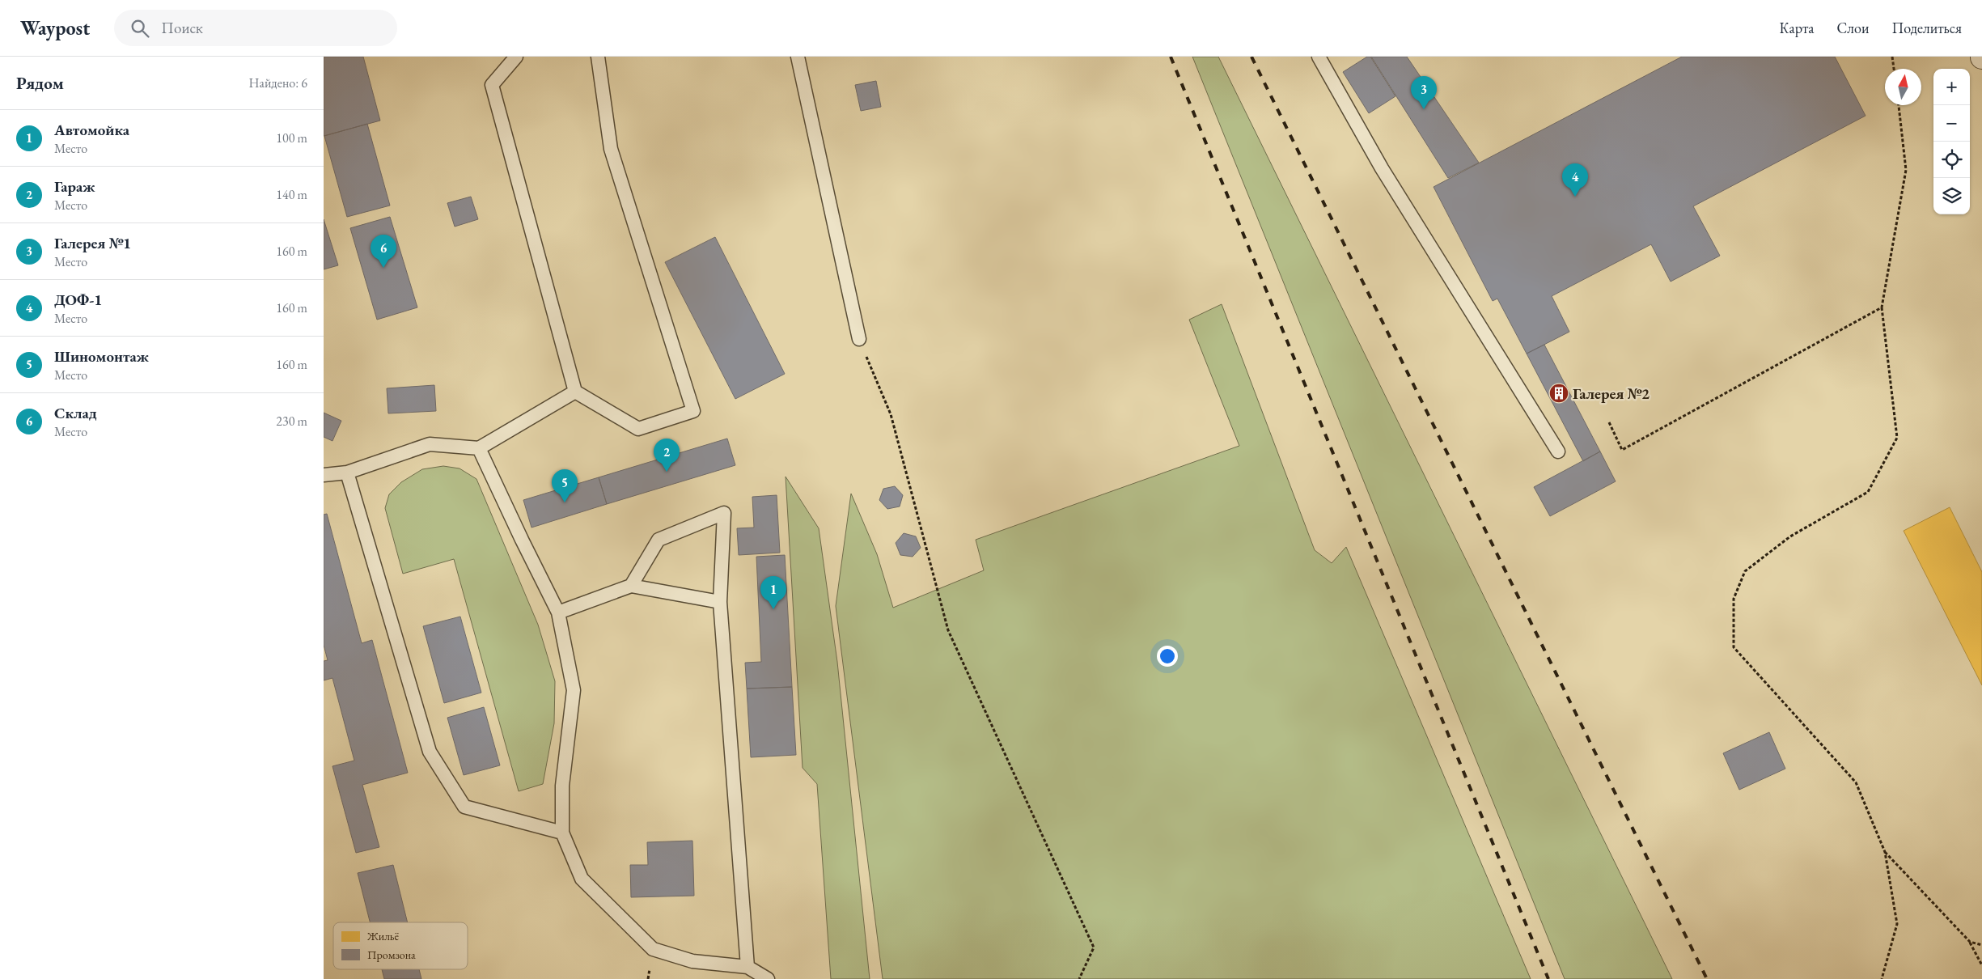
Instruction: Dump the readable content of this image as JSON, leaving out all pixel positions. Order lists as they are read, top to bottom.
{
  "places": {
    "building": ["Галерея №2"]
  },
  "legend": ["Жильё", "Промзона"],
  "north": "top",
  "page": {
    "header": "Waypost",
    "search": "Поиск",
    "nav": ["Карта", "Слои", "Поделиться"],
    "heading": ["Рядом", "Найдено: 6"],
    "map_buttons": ["+", "−"],
    "pins": [
      "3",
      "4",
      "6",
      "2",
      "5",
      "1"
    ],
    "list": [
      {
        "mark": "1",
        "name": "Автомойка",
        "note": "Место",
        "value": "100 m"
      },
      {
        "mark": "2",
        "name": "Гараж",
        "note": "Место",
        "value": "140 m"
      },
      {
        "mark": "3",
        "name": "Галерея №1",
        "note": "Место",
        "value": "160 m"
      },
      {
        "mark": "4",
        "name": "ДОФ-1",
        "note": "Место",
        "value": "160 m"
      },
      {
        "mark": "5",
        "name": "Шиномонтаж",
        "note": "Место",
        "value": "160 m"
      },
      {
        "mark": "6",
        "name": "Склад",
        "note": "Место",
        "value": "230 m"
      }
    ]
  }
}
